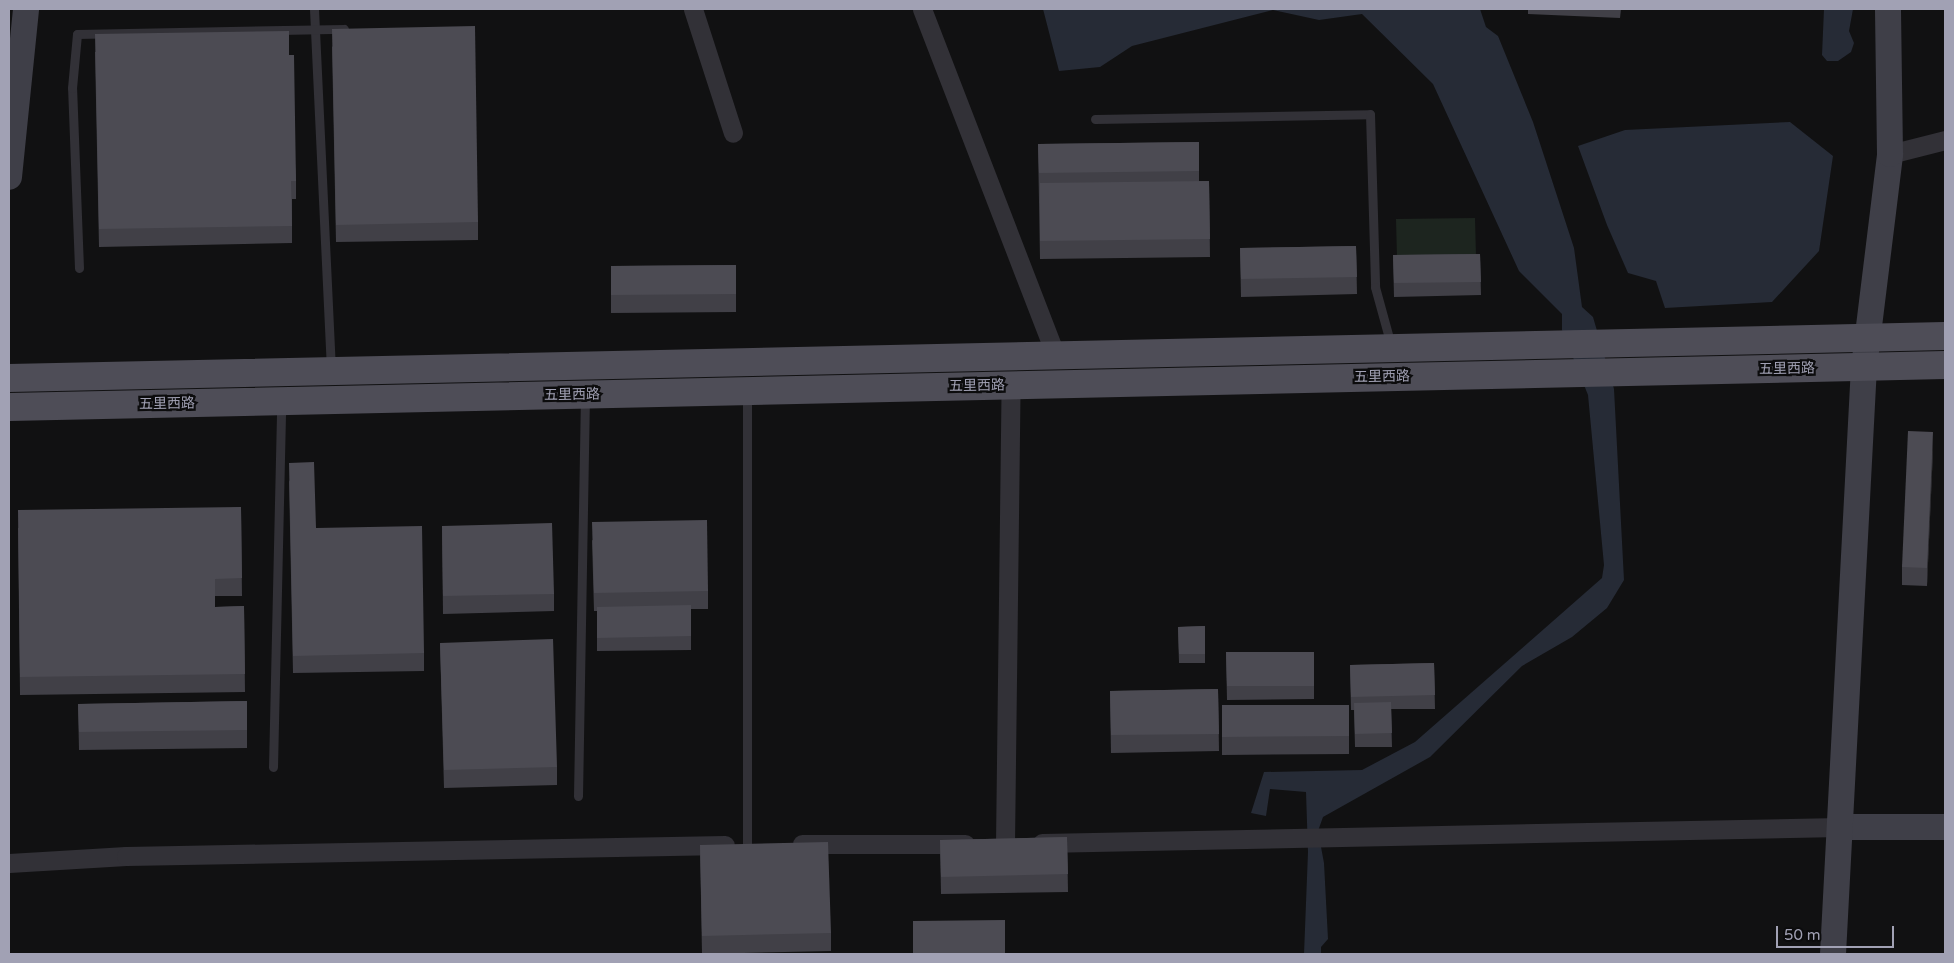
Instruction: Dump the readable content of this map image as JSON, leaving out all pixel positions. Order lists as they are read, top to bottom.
{
  "streets": {
    "main road": ["五里西路"]
  },
  "scale_bar": "50 m"
}
